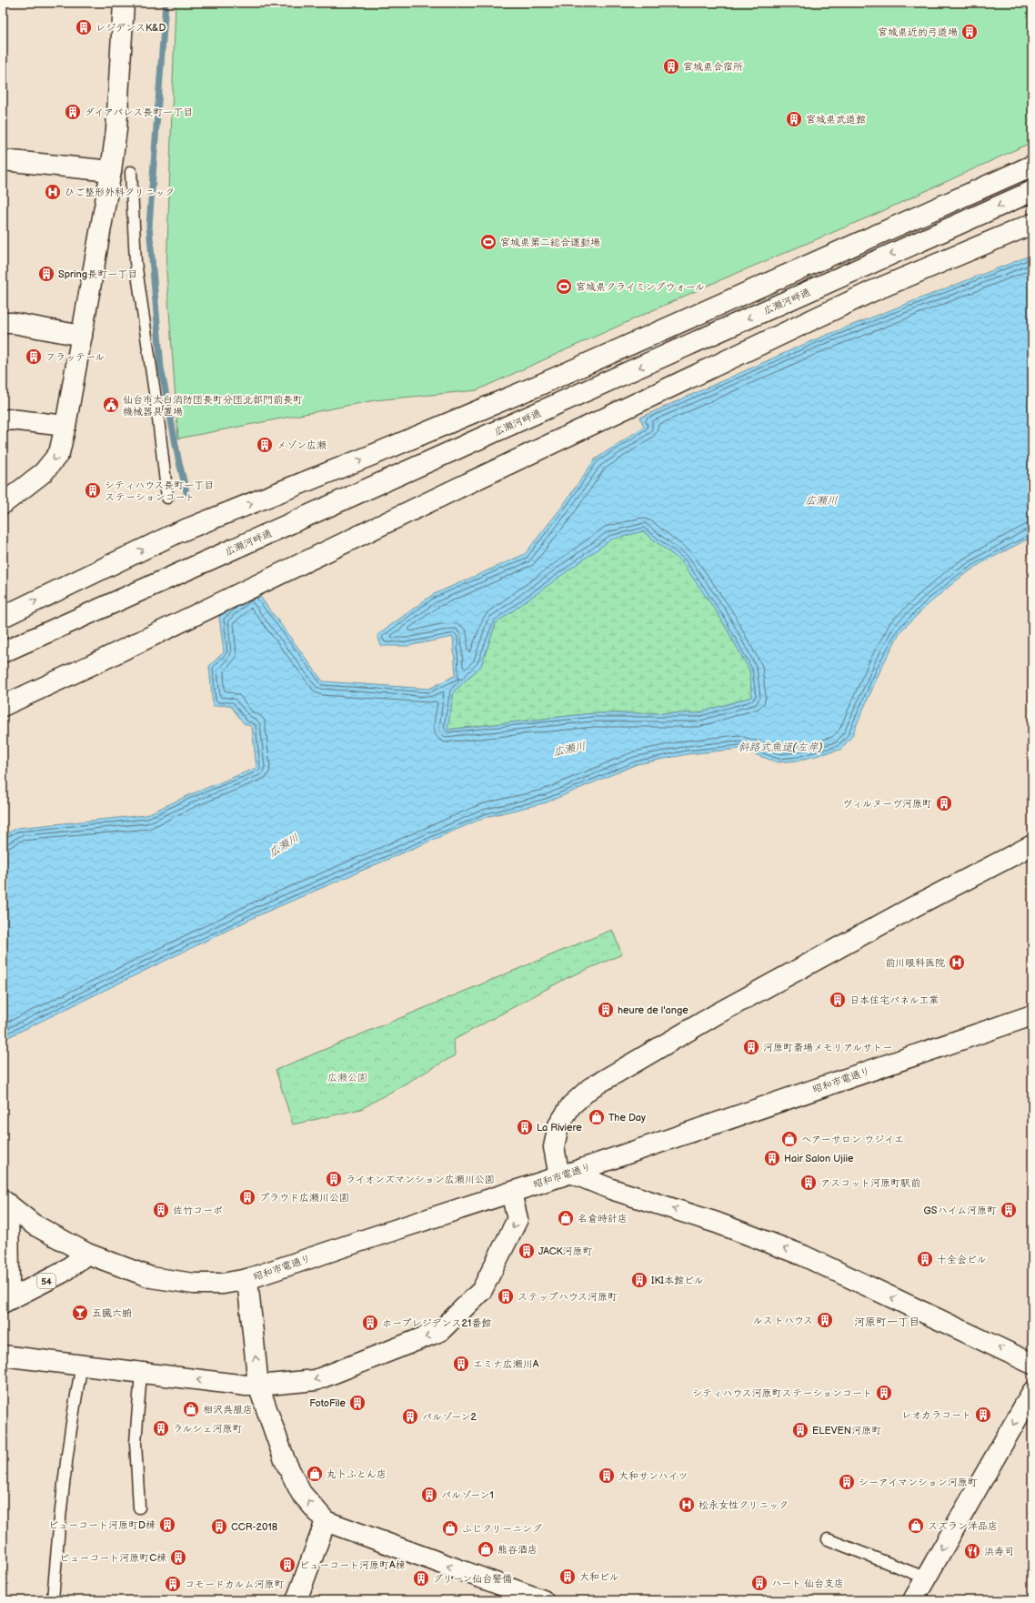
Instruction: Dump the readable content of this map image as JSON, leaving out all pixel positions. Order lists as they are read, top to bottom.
{
  "streets": {
    "street": ["広瀬河畔通", "昭和市電通り", "54"]
  },
  "crossings": [
    ["昭和市電通り", "54"]
  ],
  "districts": ["河原町一丁目"],
  "water": ["広瀬川", "斜路式魚道(左岸)"],
  "parks": ["広瀬公園"],
  "places": {
    "building": [
      "レジデンスK&D",
      "宮城県近的弓道場",
      "宮城県合宿所",
      "ダイアパレス長町一丁目",
      "宮城県武道館",
      "Spring長町一丁目",
      "フラッテール",
      "メゾン広瀬",
      "シティハウス長町一丁目 ステーションコート",
      "ヴィルヌーヴ河原町",
      "日本住宅パネル工業",
      "heure de l'ange",
      "河原町斎場メモリアルサトー",
      "La Riviere",
      "Hair Salon Ujiie",
      "ライオンズマンション広瀬川公園",
      "アスコット河原町駅前",
      "プラウド広瀬川公園",
      "佐竹コーポ",
      "GSハイム河原町",
      "JACK河原町",
      "十全会ビル",
      "IKI本館ビル",
      "ステップハウス河原町",
      "ルストハウス",
      "ホープレジデンス21番館",
      "エミナ広瀬川A",
      "シティハウス河原町ステーションコート",
      "FotoFile",
      "レオカラコート",
      "パルゾーン2",
      "ラルシェ河原町",
      "ELEVEN河原町",
      "大和サンハイツ",
      "シーアイマンション河原町",
      "パルゾーン1",
      "ビューコート河原町D棟",
      "CCR-2018",
      "ビューコート河原町C棟",
      "ビューコート河原町A棟",
      "大和ビル",
      "グリーン仙台警備",
      "ハート 仙台支店",
      "コモードカルム河原町"
    ],
    "hospital": ["ひご整形外科クリニック", "前川眼科医院", "松永女性クリニック"],
    "sports": ["宮城県第二総合運動場", "宮城県クライミングウォール"],
    "public building": ["仙台市太白消防団長町分団北部門前長町 機械器具置場"],
    "shop": [
      "The Day",
      "ヘアーサロン ウジイエ",
      "名倉時計店",
      "相沢呉服店",
      "丸卜ふとん店",
      "スズラン洋品店",
      "ふじクリーニング",
      "熊谷酒店"
    ],
    "bar": ["五臓六腑"],
    "restaurant": ["浜寿司"]
  }
}
